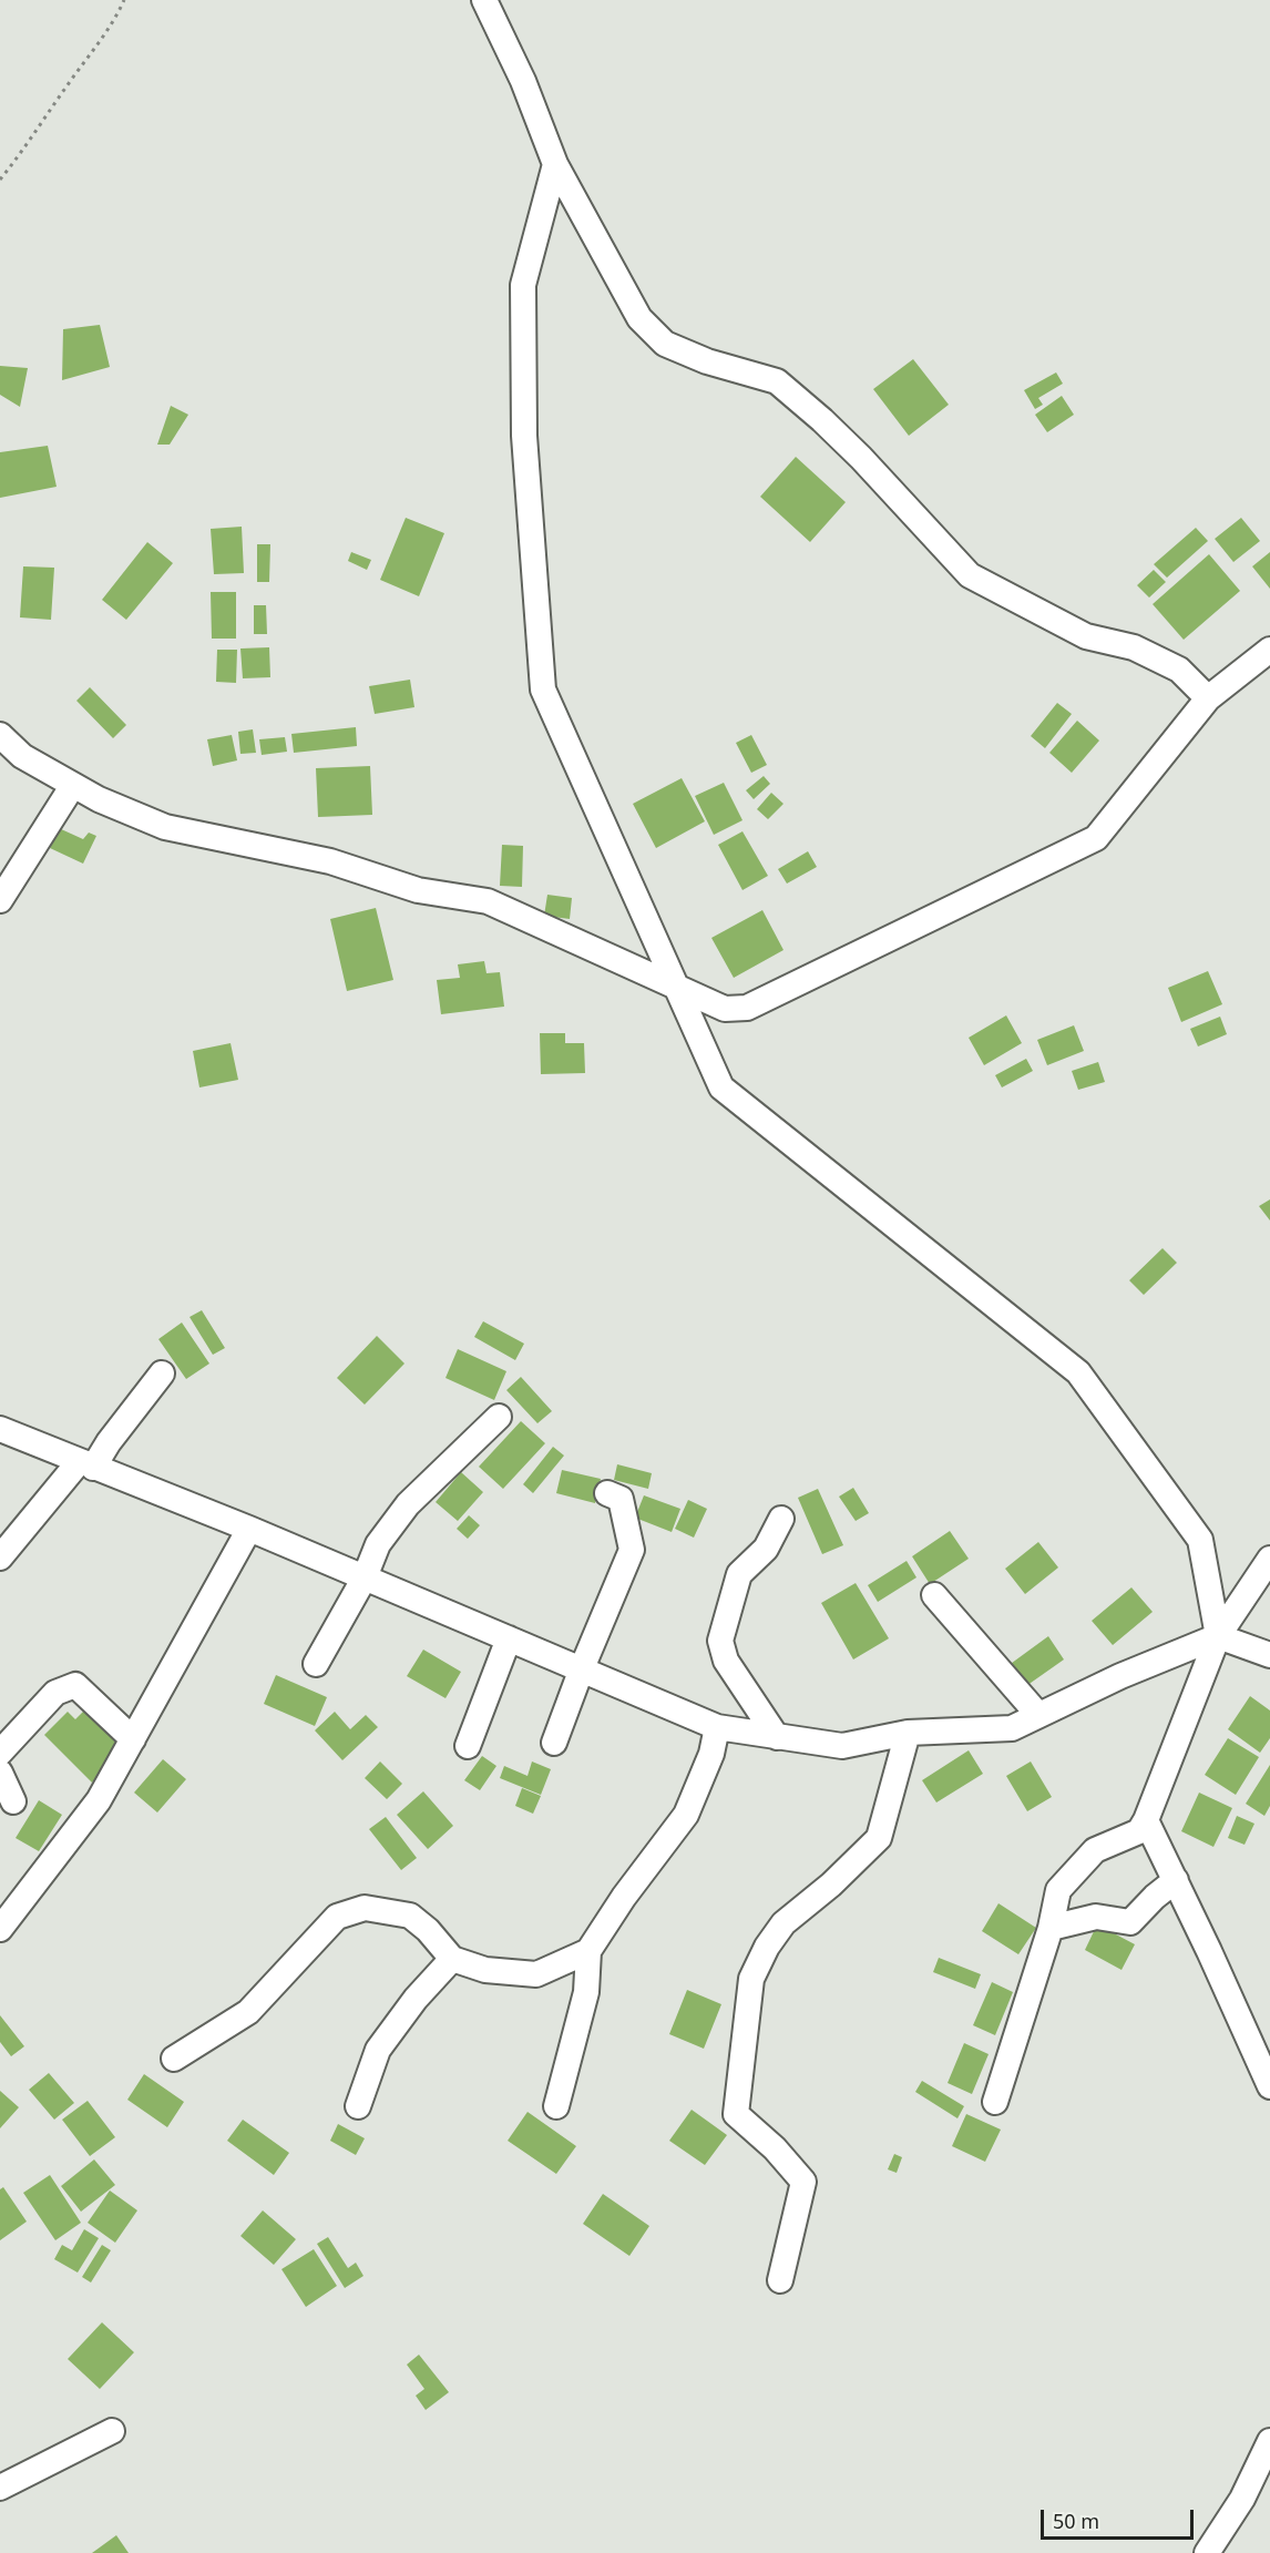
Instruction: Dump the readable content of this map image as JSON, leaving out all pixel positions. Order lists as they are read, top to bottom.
{
  "scale_bar": "50 m"
}
